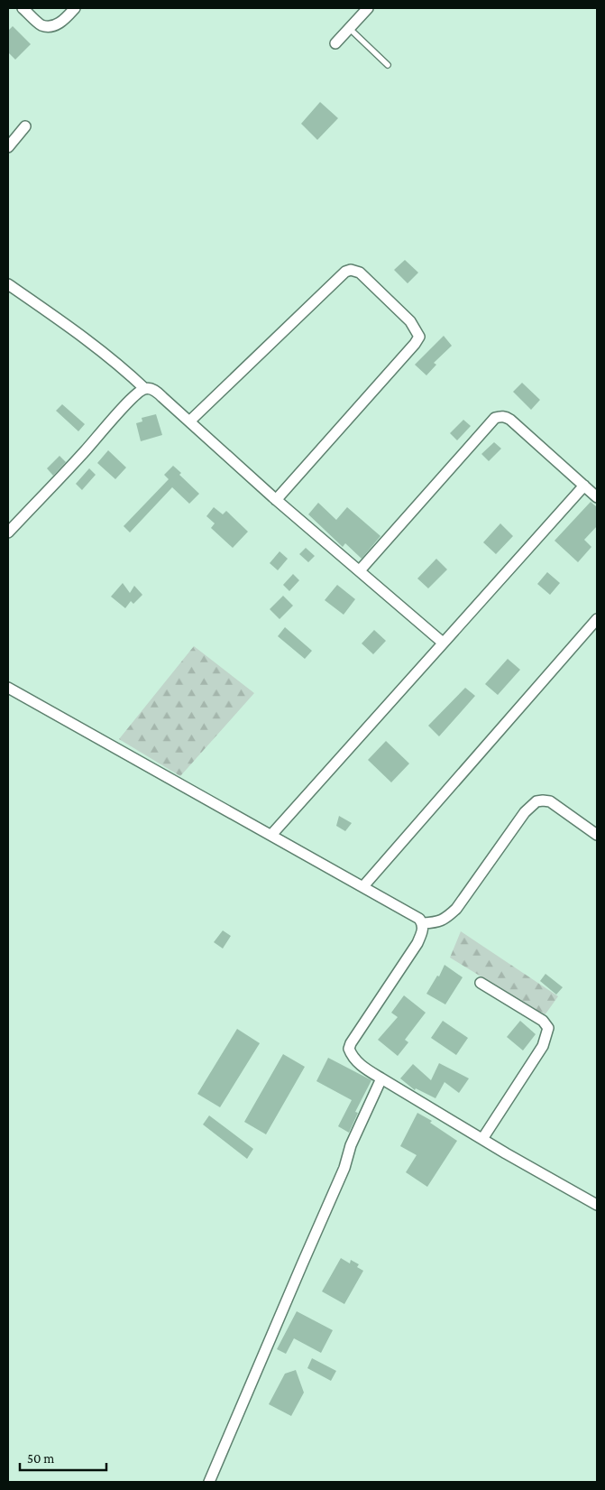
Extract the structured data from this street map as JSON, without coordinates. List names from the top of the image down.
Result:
{
  "scale_bar": "50 m"
}
